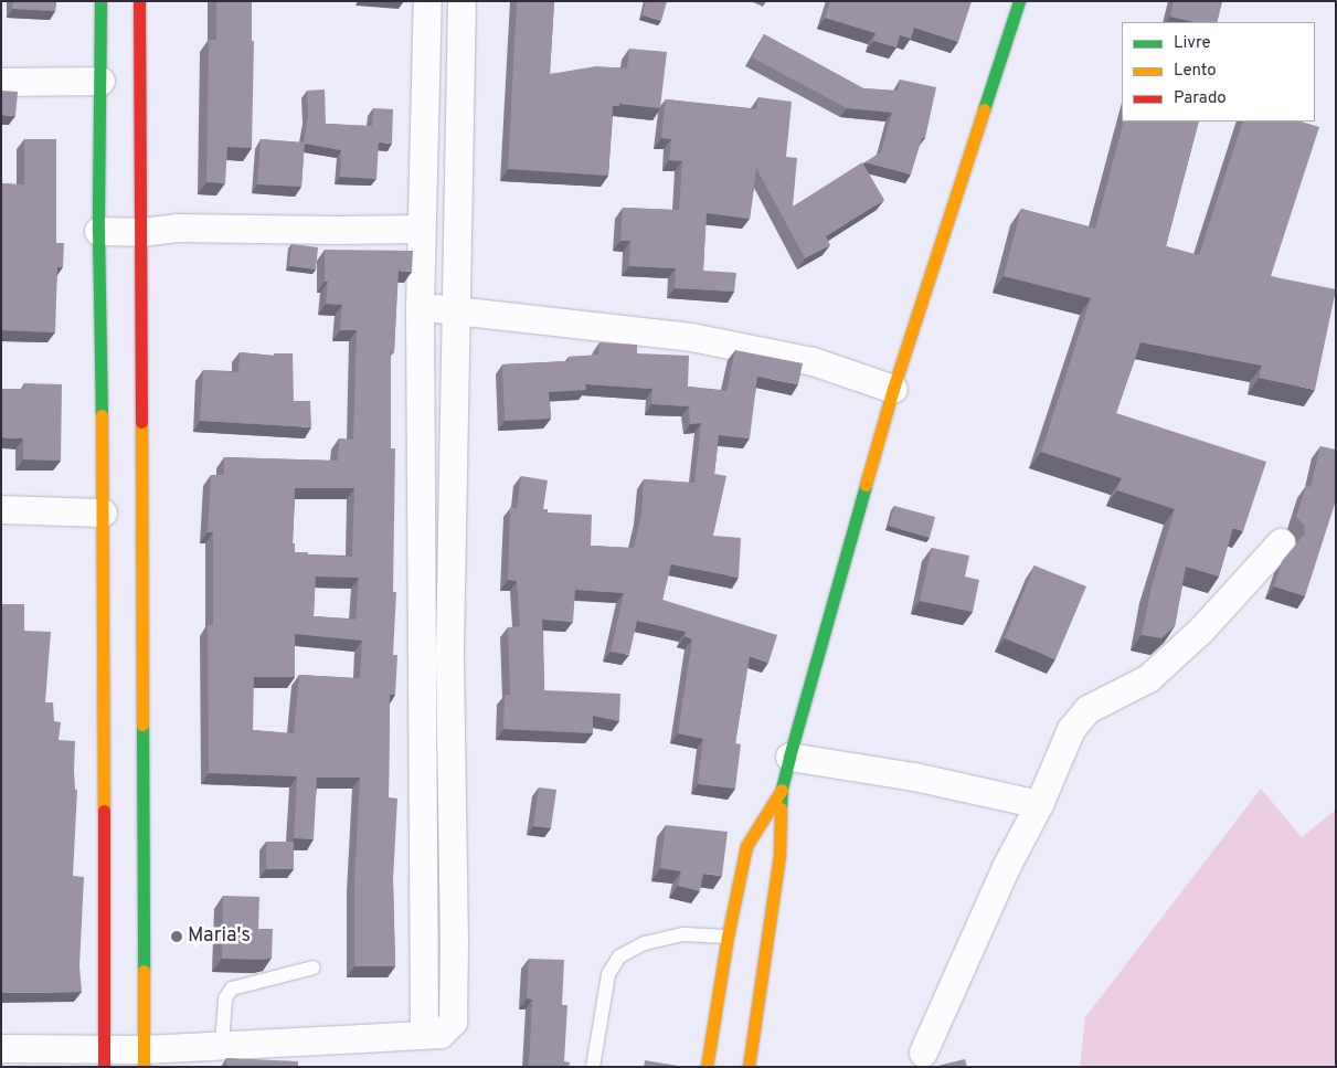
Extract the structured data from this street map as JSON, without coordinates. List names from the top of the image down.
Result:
{
  "places": ["Maria's"],
  "legend": ["Livre", "Lento", "Parado"]
}
